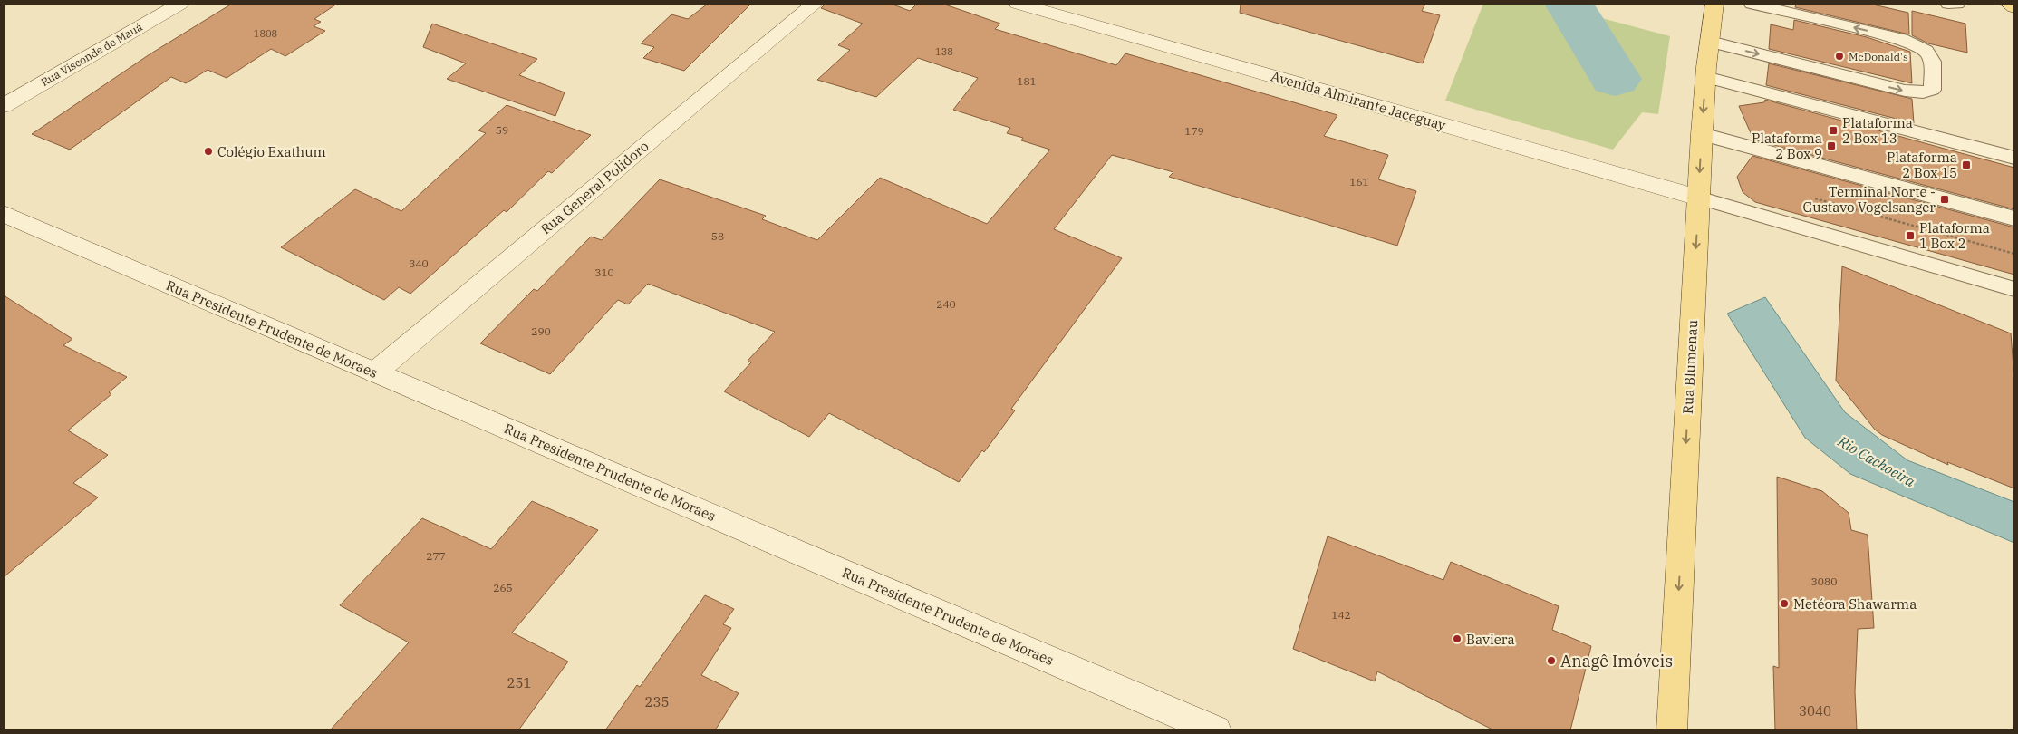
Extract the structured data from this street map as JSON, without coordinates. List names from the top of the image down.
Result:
{
  "streets": {
    "main road": ["Rua Blumenau"],
    "street": [
      "Rua Visconde de Mauá",
      "Avenida Almirante Jaceguay",
      "Rua General Polidoro",
      "Rua Presidente Prudente de Moraes"
    ]
  },
  "crossings": [
    ["Avenida Almirante Jaceguay", "Rua Blumenau"],
    ["Rua General Polidoro", "Rua Presidente Prudente de Moraes"]
  ],
  "one_way": ["Rua Blumenau"],
  "water": ["Rio Cachoeira"],
  "places": {
    "other": [
      "McDonald's",
      "Colégio Exathum",
      "Metéora Shawarma",
      "Baviera",
      "Anagê Imóveis"
    ],
    "transit": [
      "Plataforma 2 Box 13",
      "Plataforma 2 Box 9",
      "Plataforma 2 Box 15",
      "Terminal Norte - Gustavo Vogelsanger",
      "Plataforma 1 Box 2"
    ]
  },
  "house_numbers": [
    "1808",
    "138",
    "181",
    "59",
    "179",
    "161",
    "58",
    "340",
    "310",
    "240",
    "290",
    "277",
    "3080",
    "265",
    "142",
    "251",
    "235",
    "3040"
  ]
}
